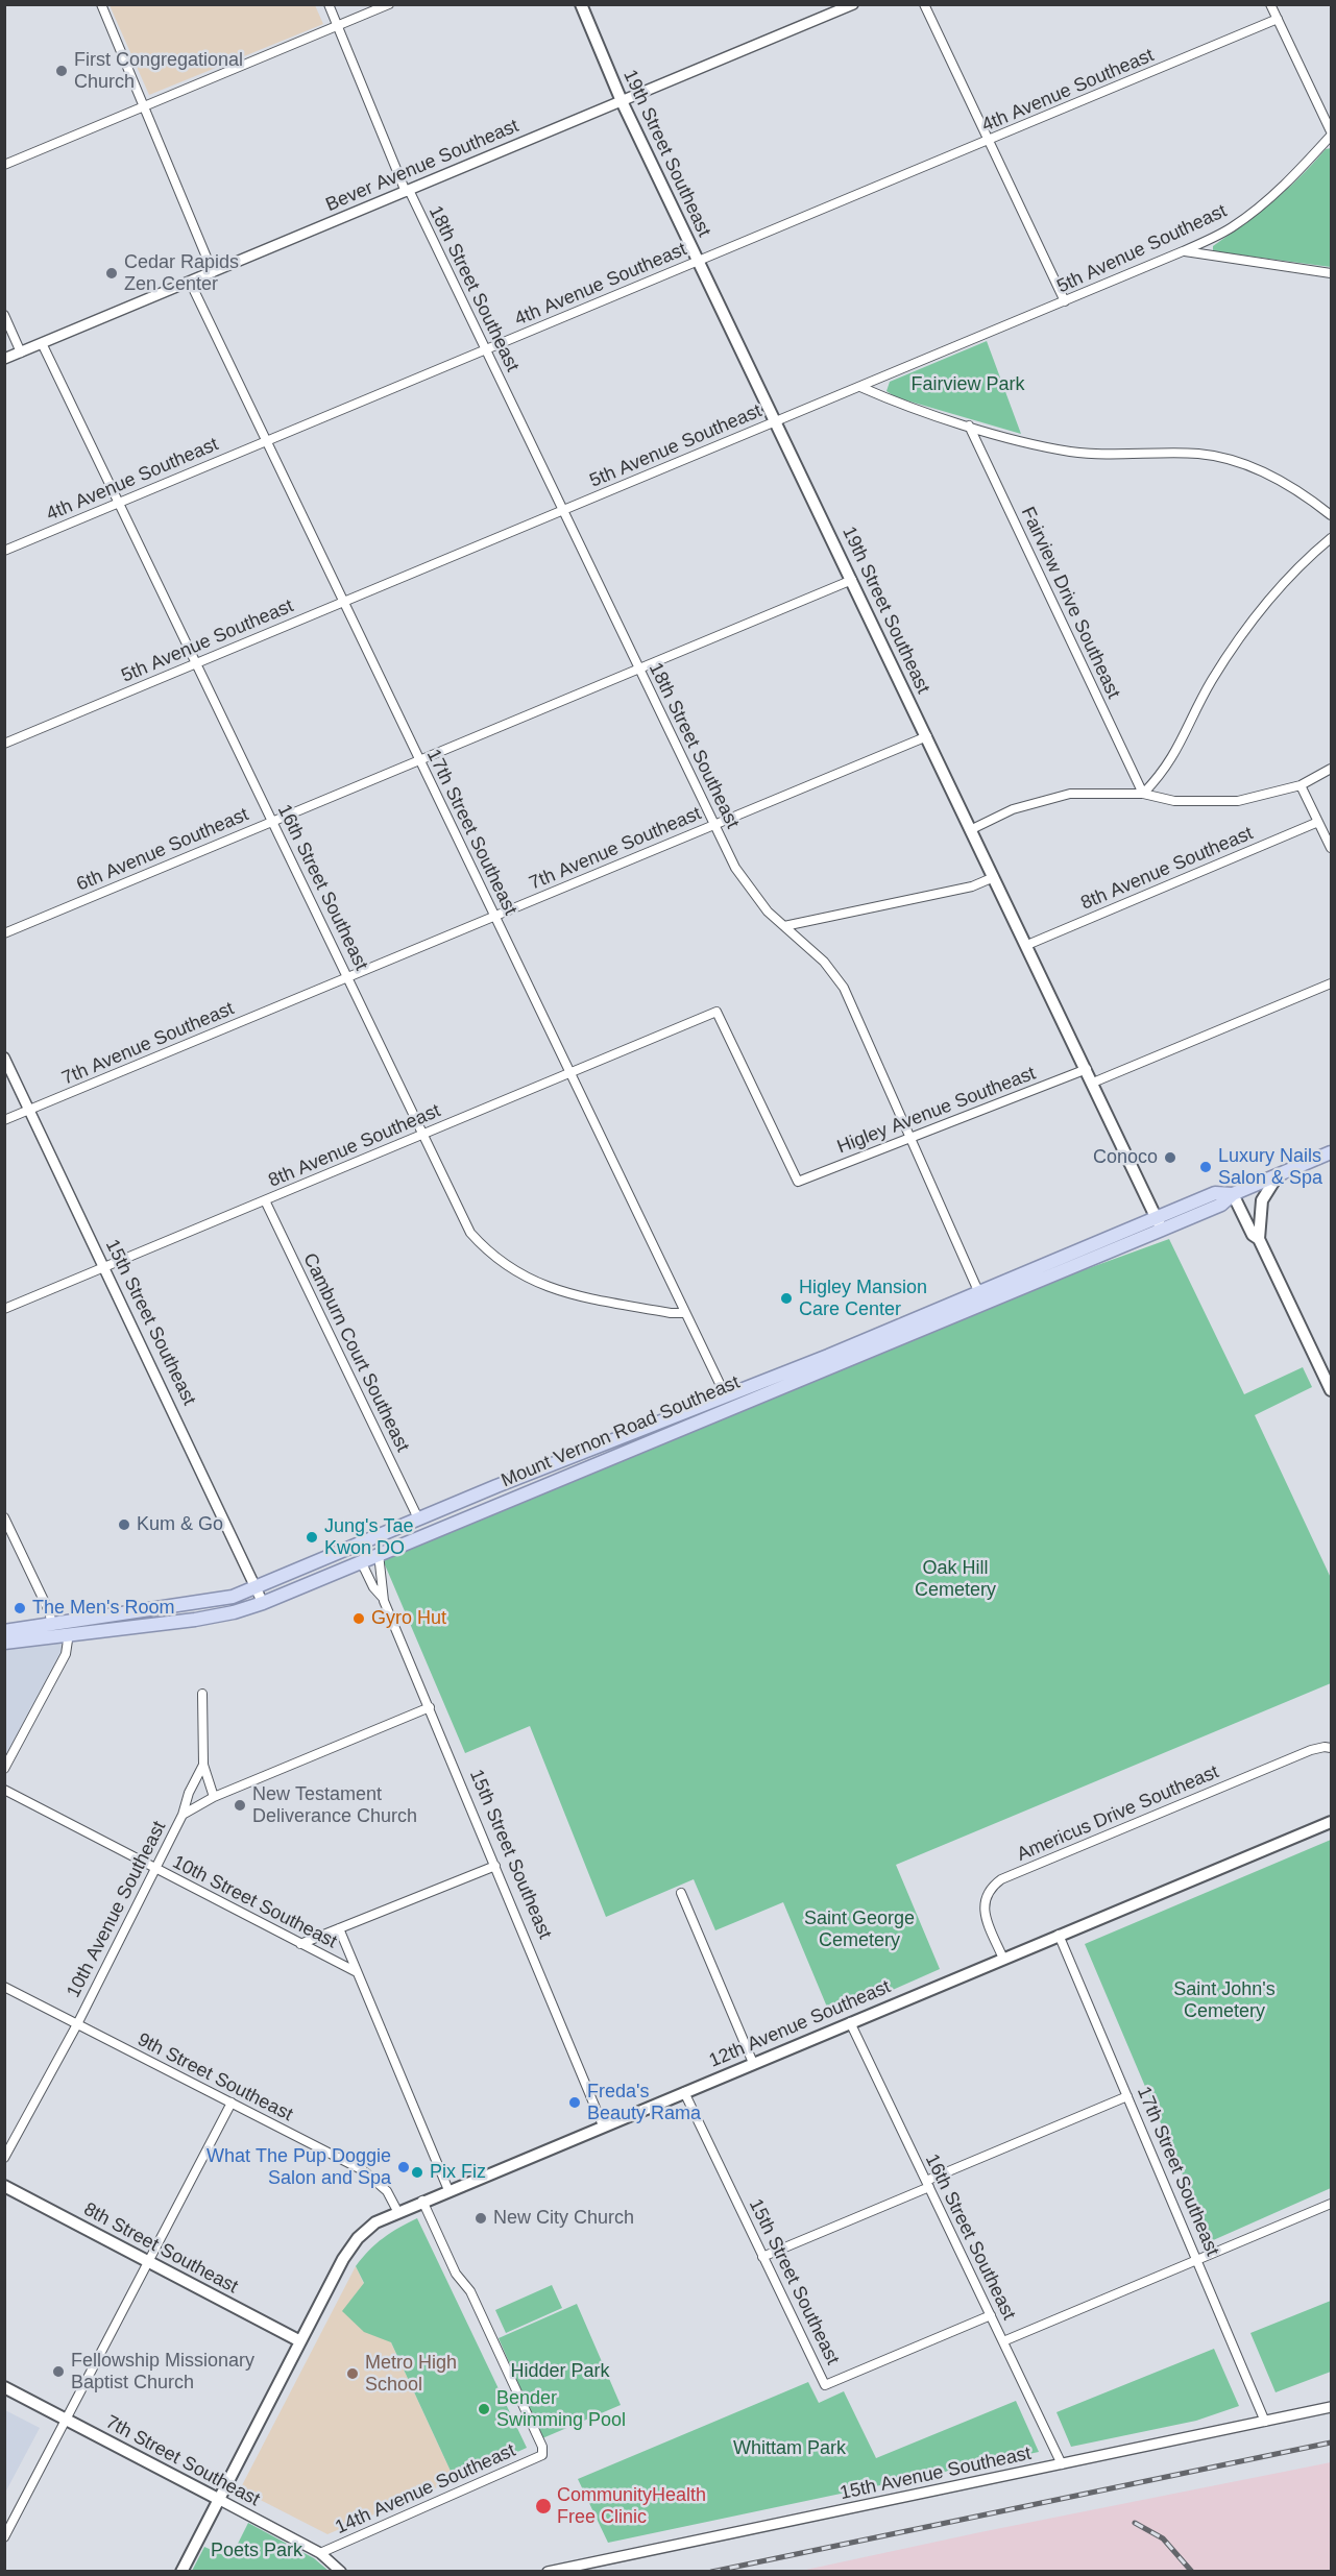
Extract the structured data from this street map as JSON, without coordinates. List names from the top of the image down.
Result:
{
  "streets": {
    "main road": [
      "19th Street Southeast",
      "Mount Vernon Road Southeast",
      "12th Avenue Southeast",
      "8th Street Southeast",
      "7th Street Southeast"
    ],
    "street": [
      "4th Avenue Southeast",
      "Bever Avenue Southeast",
      "5th Avenue Southeast",
      "18th Street Southeast",
      "Fairview Drive Southeast",
      "17th Street Southeast",
      "7th Avenue Southeast",
      "6th Avenue Southeast",
      "8th Avenue Southeast",
      "16th Street Southeast",
      "Higley Avenue Southeast",
      "15th Street Southeast",
      "Camburn Court Southeast",
      "Americus Drive Southeast",
      "10th Street Southeast",
      "10th Avenue Southeast",
      "9th Street Southeast",
      "15th Avenue Southeast",
      "14th Avenue Southeast"
    ]
  },
  "crossings": [
    ["4th Avenue Southeast", "19th Street Southeast"],
    ["4th Avenue Southeast", "18th Street Southeast"],
    ["4th Avenue Southeast", "17th Street Southeast"],
    ["4th Avenue Southeast", "16th Street Southeast"],
    ["19th Street Southeast", "Bever Avenue Southeast"],
    ["19th Street Southeast", "5th Avenue Southeast"],
    ["19th Street Southeast", "7th Avenue Southeast"],
    ["19th Street Southeast", "6th Avenue Southeast"],
    ["19th Street Southeast", "8th Avenue Southeast"],
    ["19th Street Southeast", "Higley Avenue Southeast"],
    ["19th Street Southeast", "Mount Vernon Road Southeast"],
    ["Bever Avenue Southeast", "18th Street Southeast"],
    ["Bever Avenue Southeast", "17th Street Southeast"],
    ["Bever Avenue Southeast", "16th Street Southeast"],
    ["5th Avenue Southeast", "18th Street Southeast"],
    ["5th Avenue Southeast", "17th Street Southeast"],
    ["5th Avenue Southeast", "16th Street Southeast"],
    ["18th Street Southeast", "7th Avenue Southeast"],
    ["18th Street Southeast", "6th Avenue Southeast"],
    ["18th Street Southeast", "Higley Avenue Southeast"],
    ["18th Street Southeast", "Mount Vernon Road Southeast"],
    ["17th Street Southeast", "7th Avenue Southeast"],
    ["17th Street Southeast", "6th Avenue Southeast"],
    ["17th Street Southeast", "8th Avenue Southeast"],
    ["17th Street Southeast", "16th Street Southeast"],
    ["17th Street Southeast", "Mount Vernon Road Southeast"],
    ["17th Street Southeast", "12th Avenue Southeast"],
    ["17th Street Southeast", "15th Avenue Southeast"],
    ["7th Avenue Southeast", "16th Street Southeast"],
    ["7th Avenue Southeast", "15th Street Southeast"],
    ["6th Avenue Southeast", "16th Street Southeast"],
    ["8th Avenue Southeast", "16th Street Southeast"],
    ["8th Avenue Southeast", "Higley Avenue Southeast"],
    ["8th Avenue Southeast", "15th Street Southeast"],
    ["8th Avenue Southeast", "Camburn Court Southeast"],
    ["16th Street Southeast", "15th Street Southeast"],
    ["16th Street Southeast", "12th Avenue Southeast"],
    ["16th Street Southeast", "15th Avenue Southeast"],
    ["15th Street Southeast", "Mount Vernon Road Southeast"],
    ["15th Street Southeast", "10th Avenue Southeast"],
    ["15th Street Southeast", "12th Avenue Southeast"],
    ["Camburn Court Southeast", "Mount Vernon Road Southeast"],
    ["Americus Drive Southeast", "12th Avenue Southeast"],
    ["10th Street Southeast", "10th Avenue Southeast"],
    ["10th Street Southeast", "12th Avenue Southeast"],
    ["10th Avenue Southeast", "9th Street Southeast"],
    ["12th Avenue Southeast", "9th Street Southeast"],
    ["12th Avenue Southeast", "8th Street Southeast"],
    ["12th Avenue Southeast", "7th Street Southeast"],
    ["12th Avenue Southeast", "14th Avenue Southeast"],
    ["7th Street Southeast", "14th Avenue Southeast"]
  ],
  "parks": [
    "Fairview Park",
    "Oak Hill Cemetery",
    "Saint George Cemetery",
    "Saint John's Cemetery",
    "Hidder Park",
    "Whittam Park",
    "Poets Park"
  ],
  "places": [
    "First Congregational Church",
    "Cedar Rapids Zen Center",
    "Conoco",
    "Luxury Nails Salon & Spa",
    "Higley Mansion Care Center",
    "Kum & Go",
    "Jung's Tae Kwon DO",
    "The Men's Room",
    "Gyro Hut",
    "New Testament Deliverance Church",
    "Freda's Beauty Rama",
    "What The Pup Doggie Salon and Spa",
    "Pix Fiz",
    "New City Church",
    "Fellowship Missionary Baptist Church",
    "Metro High School",
    "Bender Swimming Pool",
    "CommunityHealth Free Clinic"
  ]
}
